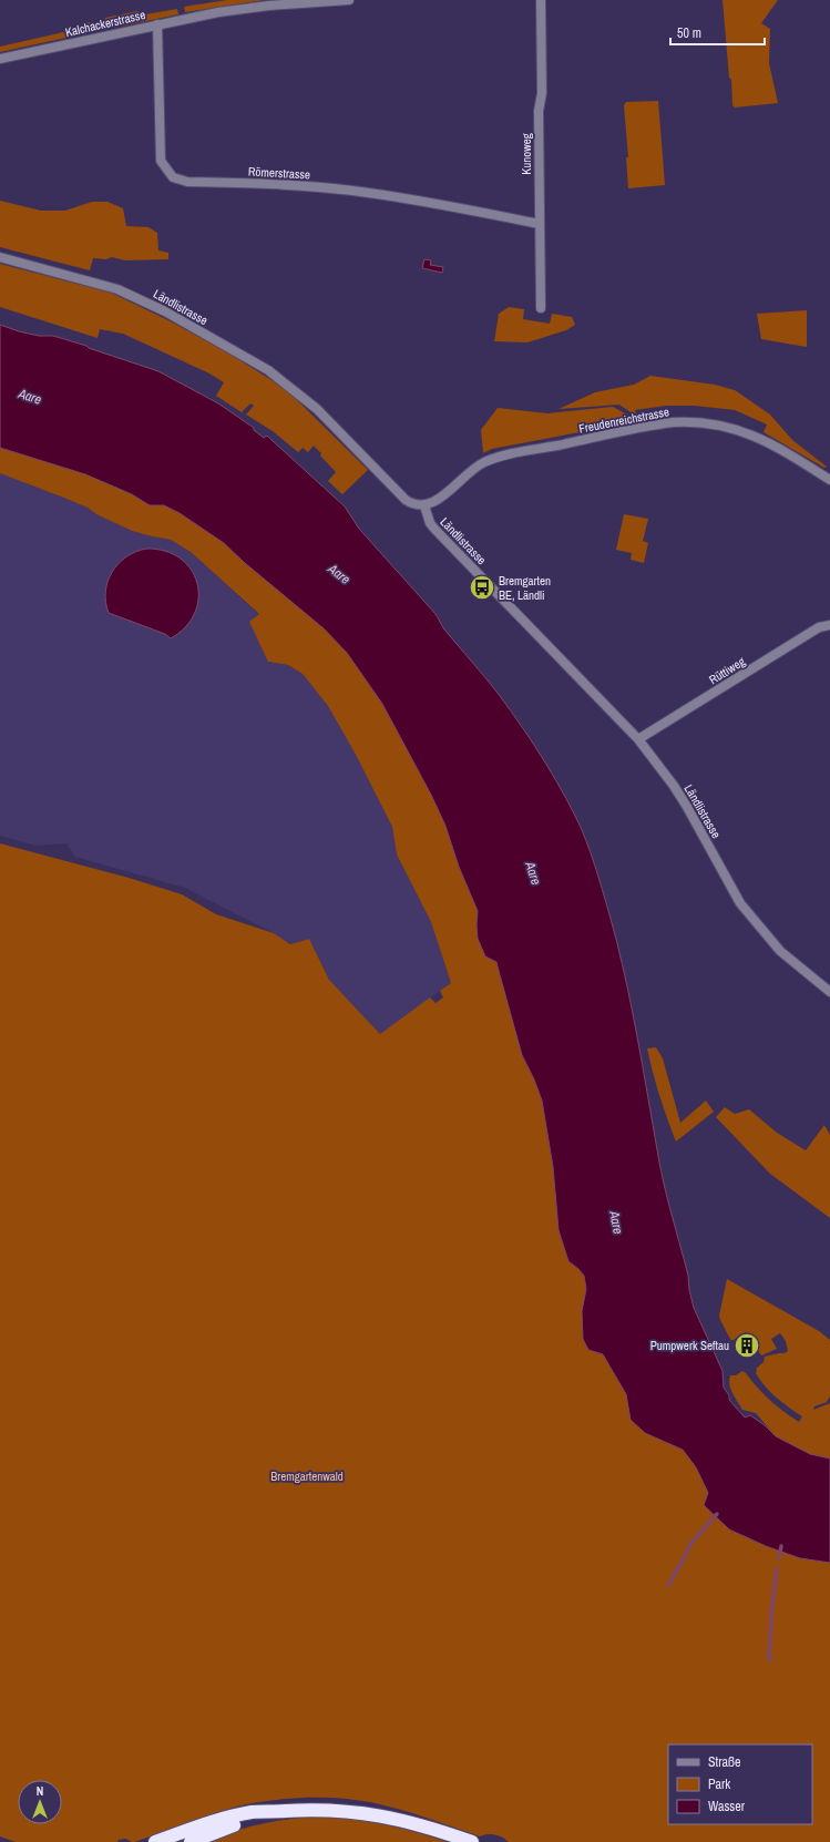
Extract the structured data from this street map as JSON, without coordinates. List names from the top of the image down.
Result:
{
  "streets": {
    "street": [
      "Kalchackerstrasse",
      "Kunoweg",
      "Römerstrasse",
      "Ländlistrasse",
      "Freudenreichstrasse",
      "Rüttiweg"
    ]
  },
  "crossings": [
    ["Kalchackerstrasse", "Römerstrasse"],
    ["Kunoweg", "Römerstrasse"],
    ["Ländlistrasse", "Freudenreichstrasse"],
    ["Ländlistrasse", "Rüttiweg"]
  ],
  "water": ["Aare"],
  "parks": ["Bremgartenwald"],
  "places": {
    "bus stop": ["Bremgarten BE, Ländli"],
    "building": ["Pumpwerk Seftau"]
  },
  "legend": ["Straße", "Park", "Wasser"],
  "scale_bar": "50 m",
  "north": "top"
}
